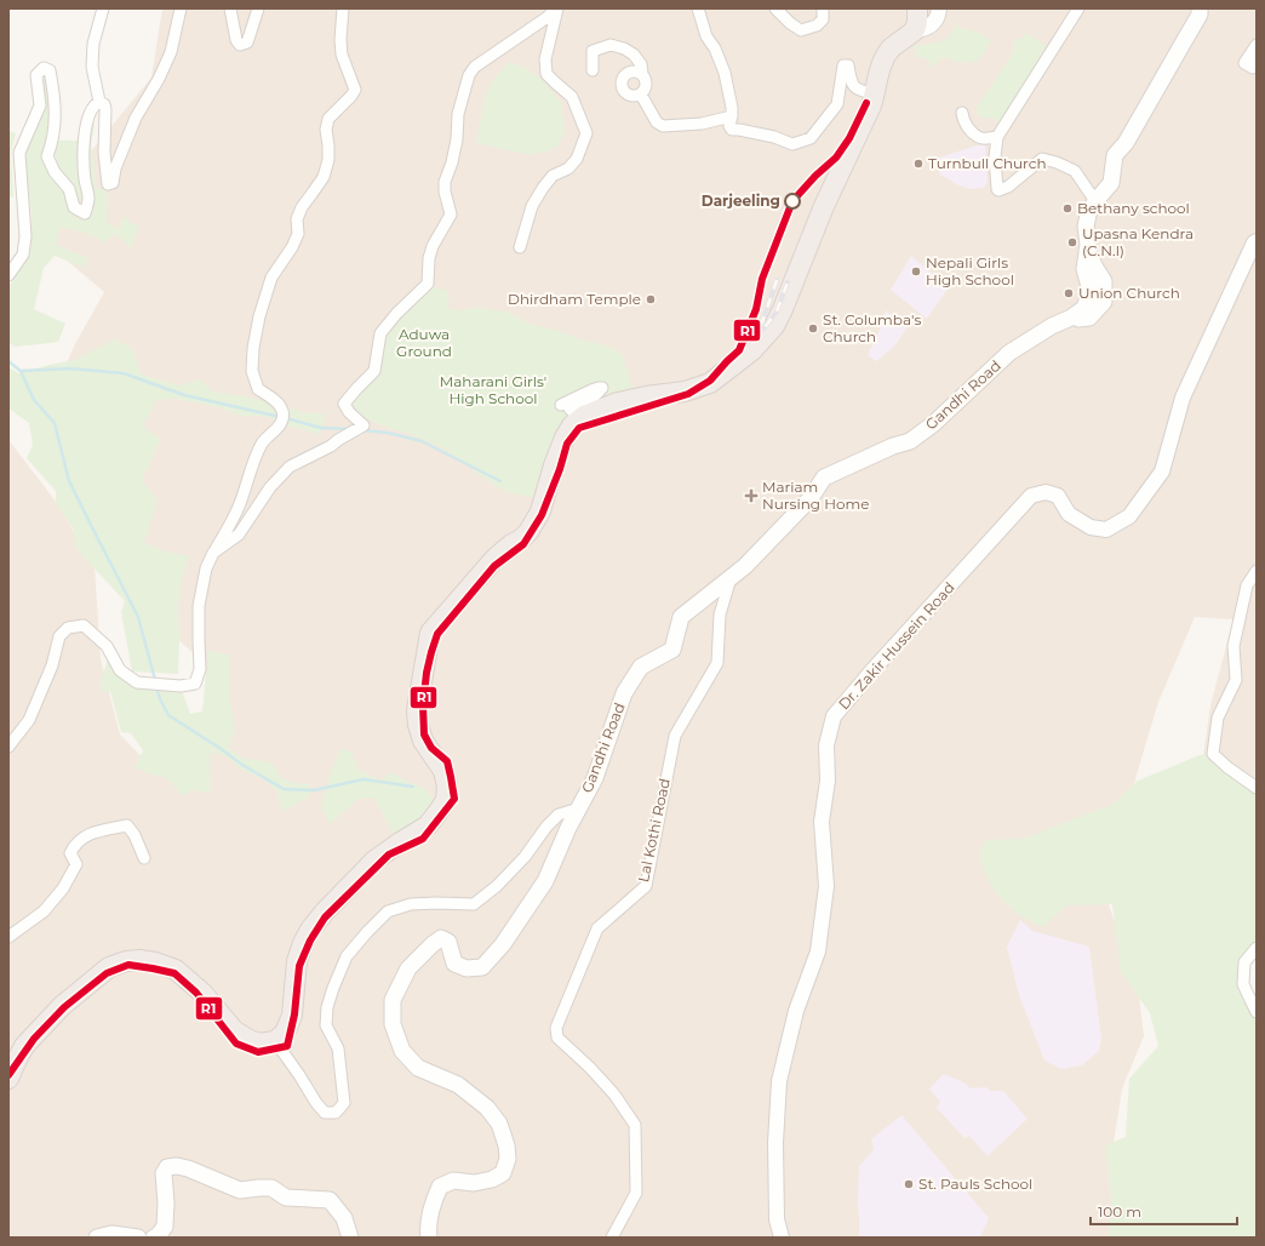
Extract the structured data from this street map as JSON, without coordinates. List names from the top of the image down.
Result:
{
  "streets": {
    "main road": ["Gandhi Road"],
    "street": ["Dr. Zakir Hussein Road", "Lal Kothi Road"]
  },
  "crossings": [
    ["Gandhi Road", "Lal Kothi Road"]
  ],
  "parks": ["Aduwa Ground", "Maharani Girls' High School"],
  "places": {
    "other": [
      "Turnbull Church",
      "Darjeeling",
      "Bethany school",
      "Upasna Kendra (C.N.I)",
      "Nepali Girls High School",
      "Union Church",
      "Dhirdham Temple",
      "St. Columba's Church",
      "St. Pauls School"
    ],
    "health": ["Mariam Nursing Home"]
  },
  "lines": ["transit line R1"],
  "scale_bar": "100 m"
}
